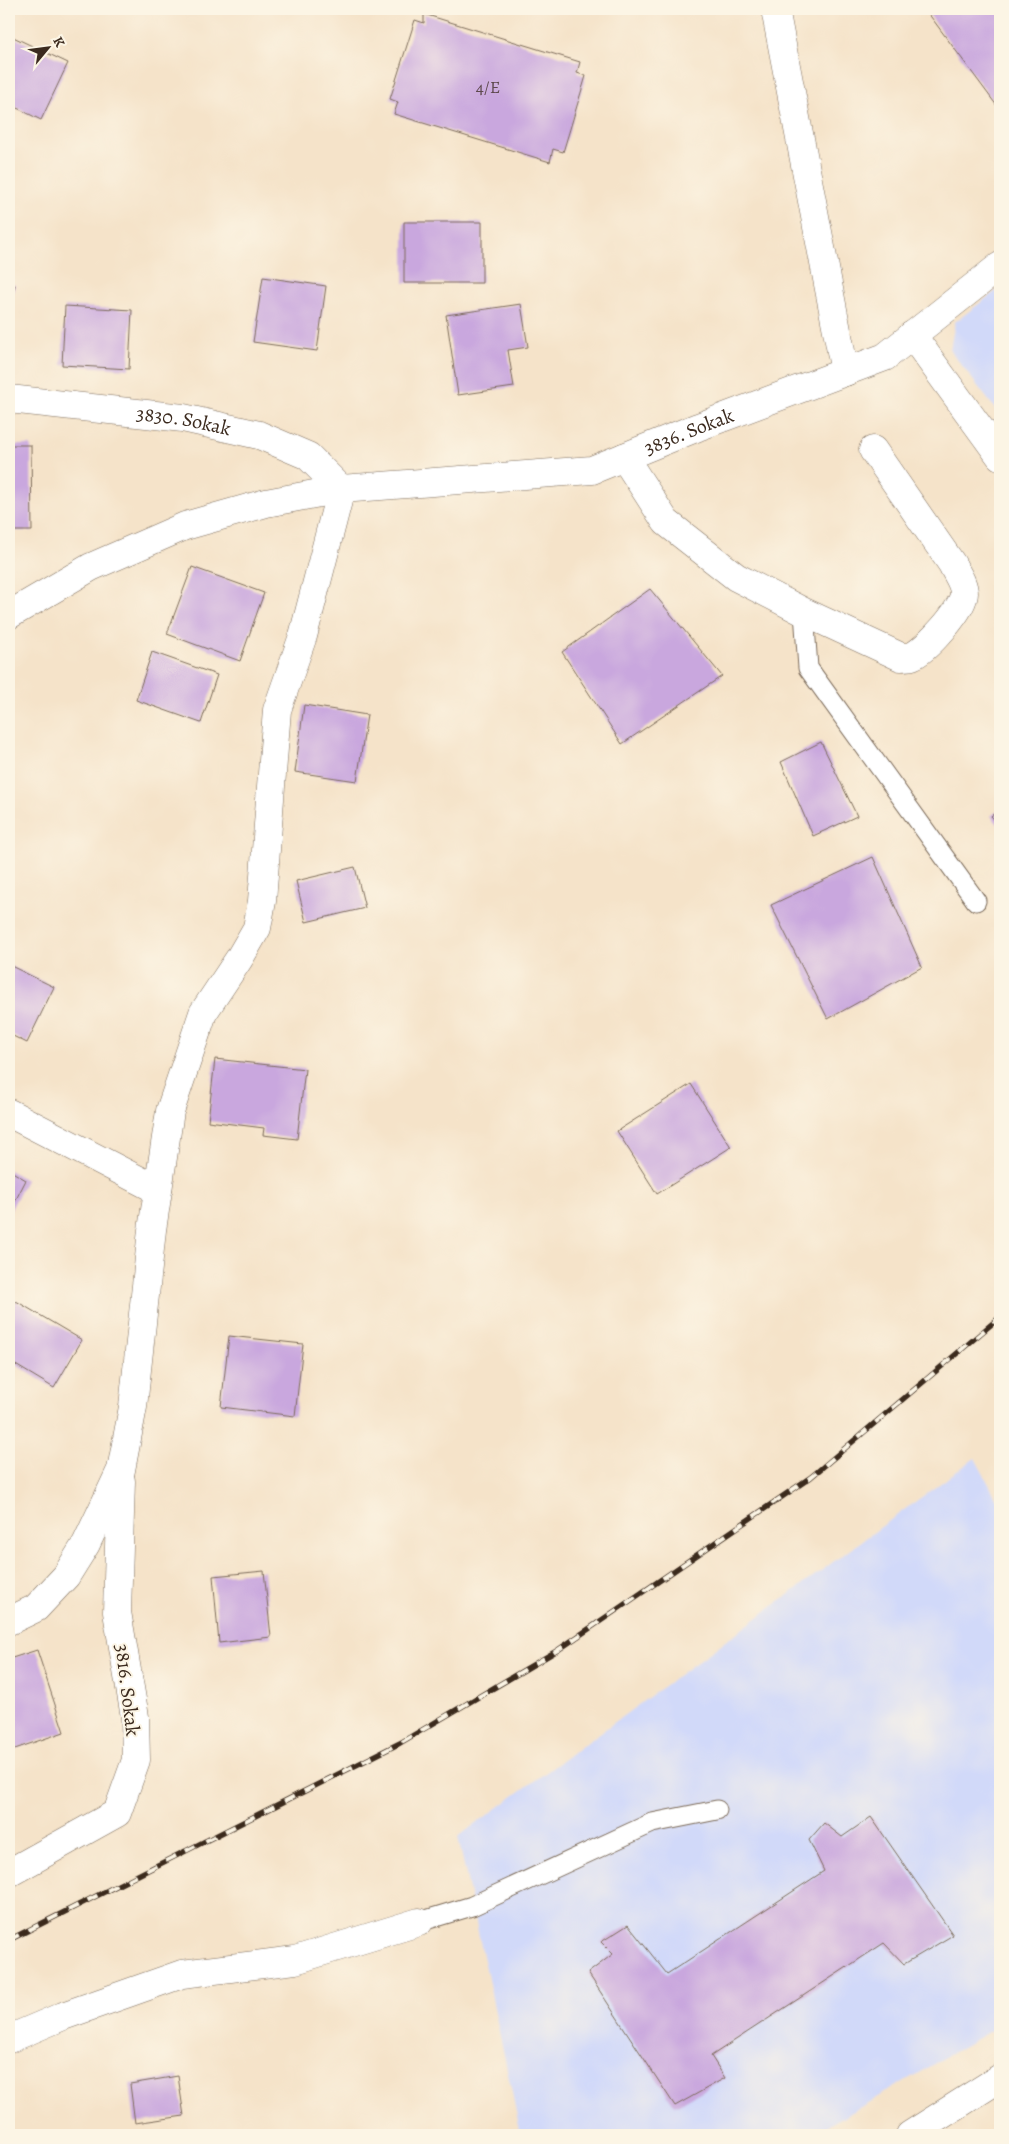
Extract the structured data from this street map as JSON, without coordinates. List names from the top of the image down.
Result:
{
  "streets": {
    "street": ["3830. Sokak", "3836. Sokak", "3816. Sokak"]
  },
  "crossings": [
    ["3830. Sokak", "3836. Sokak"]
  ],
  "house_numbers": ["4/E"],
  "north": "top right"
}
